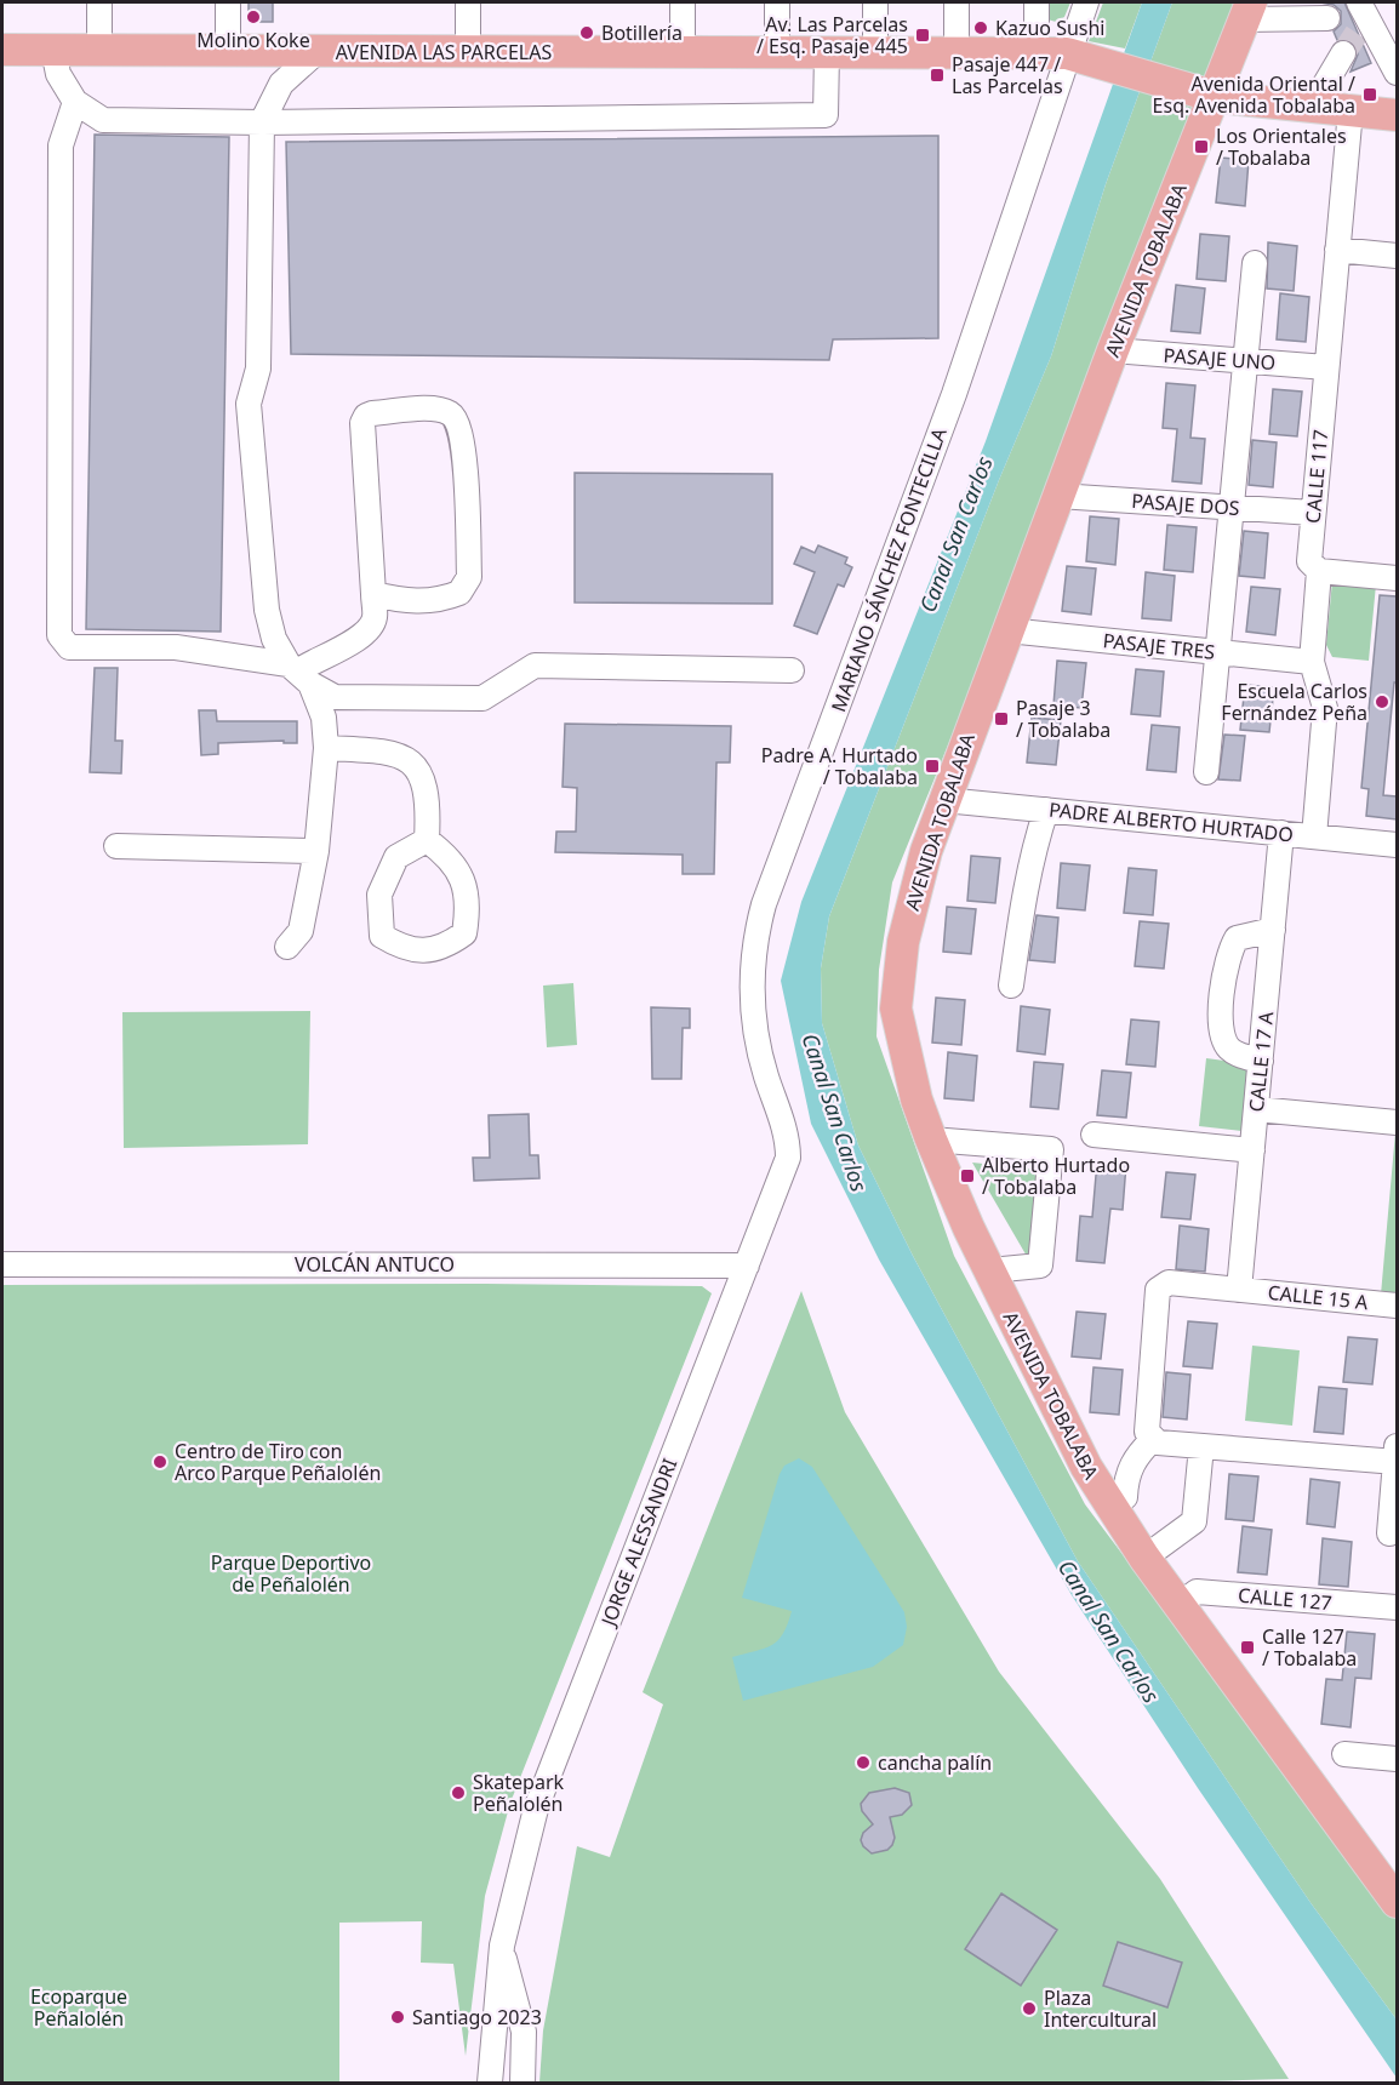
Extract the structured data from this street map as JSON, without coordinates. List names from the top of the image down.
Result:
{
  "streets": {
    "main road": ["AVENIDA LAS PARCELAS", "AVENIDA TOBALABA"],
    "street": [
      "PASAJE UNO",
      "CALLE 117",
      "PASAJE DOS",
      "MARIANO SÁNCHEZ FONTECILLA",
      "PASAJE TRES",
      "PADRE ALBERTO HURTADO",
      "CALLE 17 A",
      "VOLCÁN ANTUCO",
      "CALLE 15 A",
      "JORGE ALESSANDRI",
      "CALLE 127"
    ]
  },
  "crossings": [
    ["AVENIDA LAS PARCELAS", "AVENIDA TOBALABA"],
    ["AVENIDA LAS PARCELAS", "CALLE 117"],
    ["AVENIDA LAS PARCELAS", "MARIANO SÁNCHEZ FONTECILLA"],
    ["AVENIDA TOBALABA", "PASAJE UNO"],
    ["AVENIDA TOBALABA", "PASAJE DOS"],
    ["AVENIDA TOBALABA", "PASAJE TRES"],
    ["AVENIDA TOBALABA", "PADRE ALBERTO HURTADO"],
    ["AVENIDA TOBALABA", "CALLE 127"],
    ["PASAJE UNO", "CALLE 117"],
    ["CALLE 117", "PASAJE DOS"],
    ["CALLE 117", "PASAJE TRES"],
    ["CALLE 117", "PADRE ALBERTO HURTADO"],
    ["MARIANO SÁNCHEZ FONTECILLA", "JORGE ALESSANDRI"],
    ["PADRE ALBERTO HURTADO", "CALLE 17 A"],
    ["CALLE 17 A", "CALLE 15 A"],
    ["VOLCÁN ANTUCO", "JORGE ALESSANDRI"]
  ],
  "water": ["Canal San Carlos"],
  "parks": ["Parque Deportivo de Peñalolén", "Ecoparque Peñalolén"],
  "places": {
    "other": [
      "Molino Koke",
      "Kazuo Sushi",
      "Botillería",
      "Escuela Carlos Fernández Peña",
      "Centro de Tiro con Arco Parque Peñalolén",
      "cancha palín",
      "Skatepark Peñalolén",
      "Plaza Intercultural",
      "Santiago 2023"
    ],
    "transit": [
      "Av. Las Parcelas / Esq. Pasaje 445",
      "Pasaje 447 / Las Parcelas",
      "Avenida Oriental / Esq. Avenida Tobalaba",
      "Los Orientales / Tobalaba",
      "Pasaje 3 / Tobalaba",
      "Padre A. Hurtado / Tobalaba",
      "Alberto Hurtado / Tobalaba",
      "Calle 127 / Tobalaba"
    ]
  }
}
